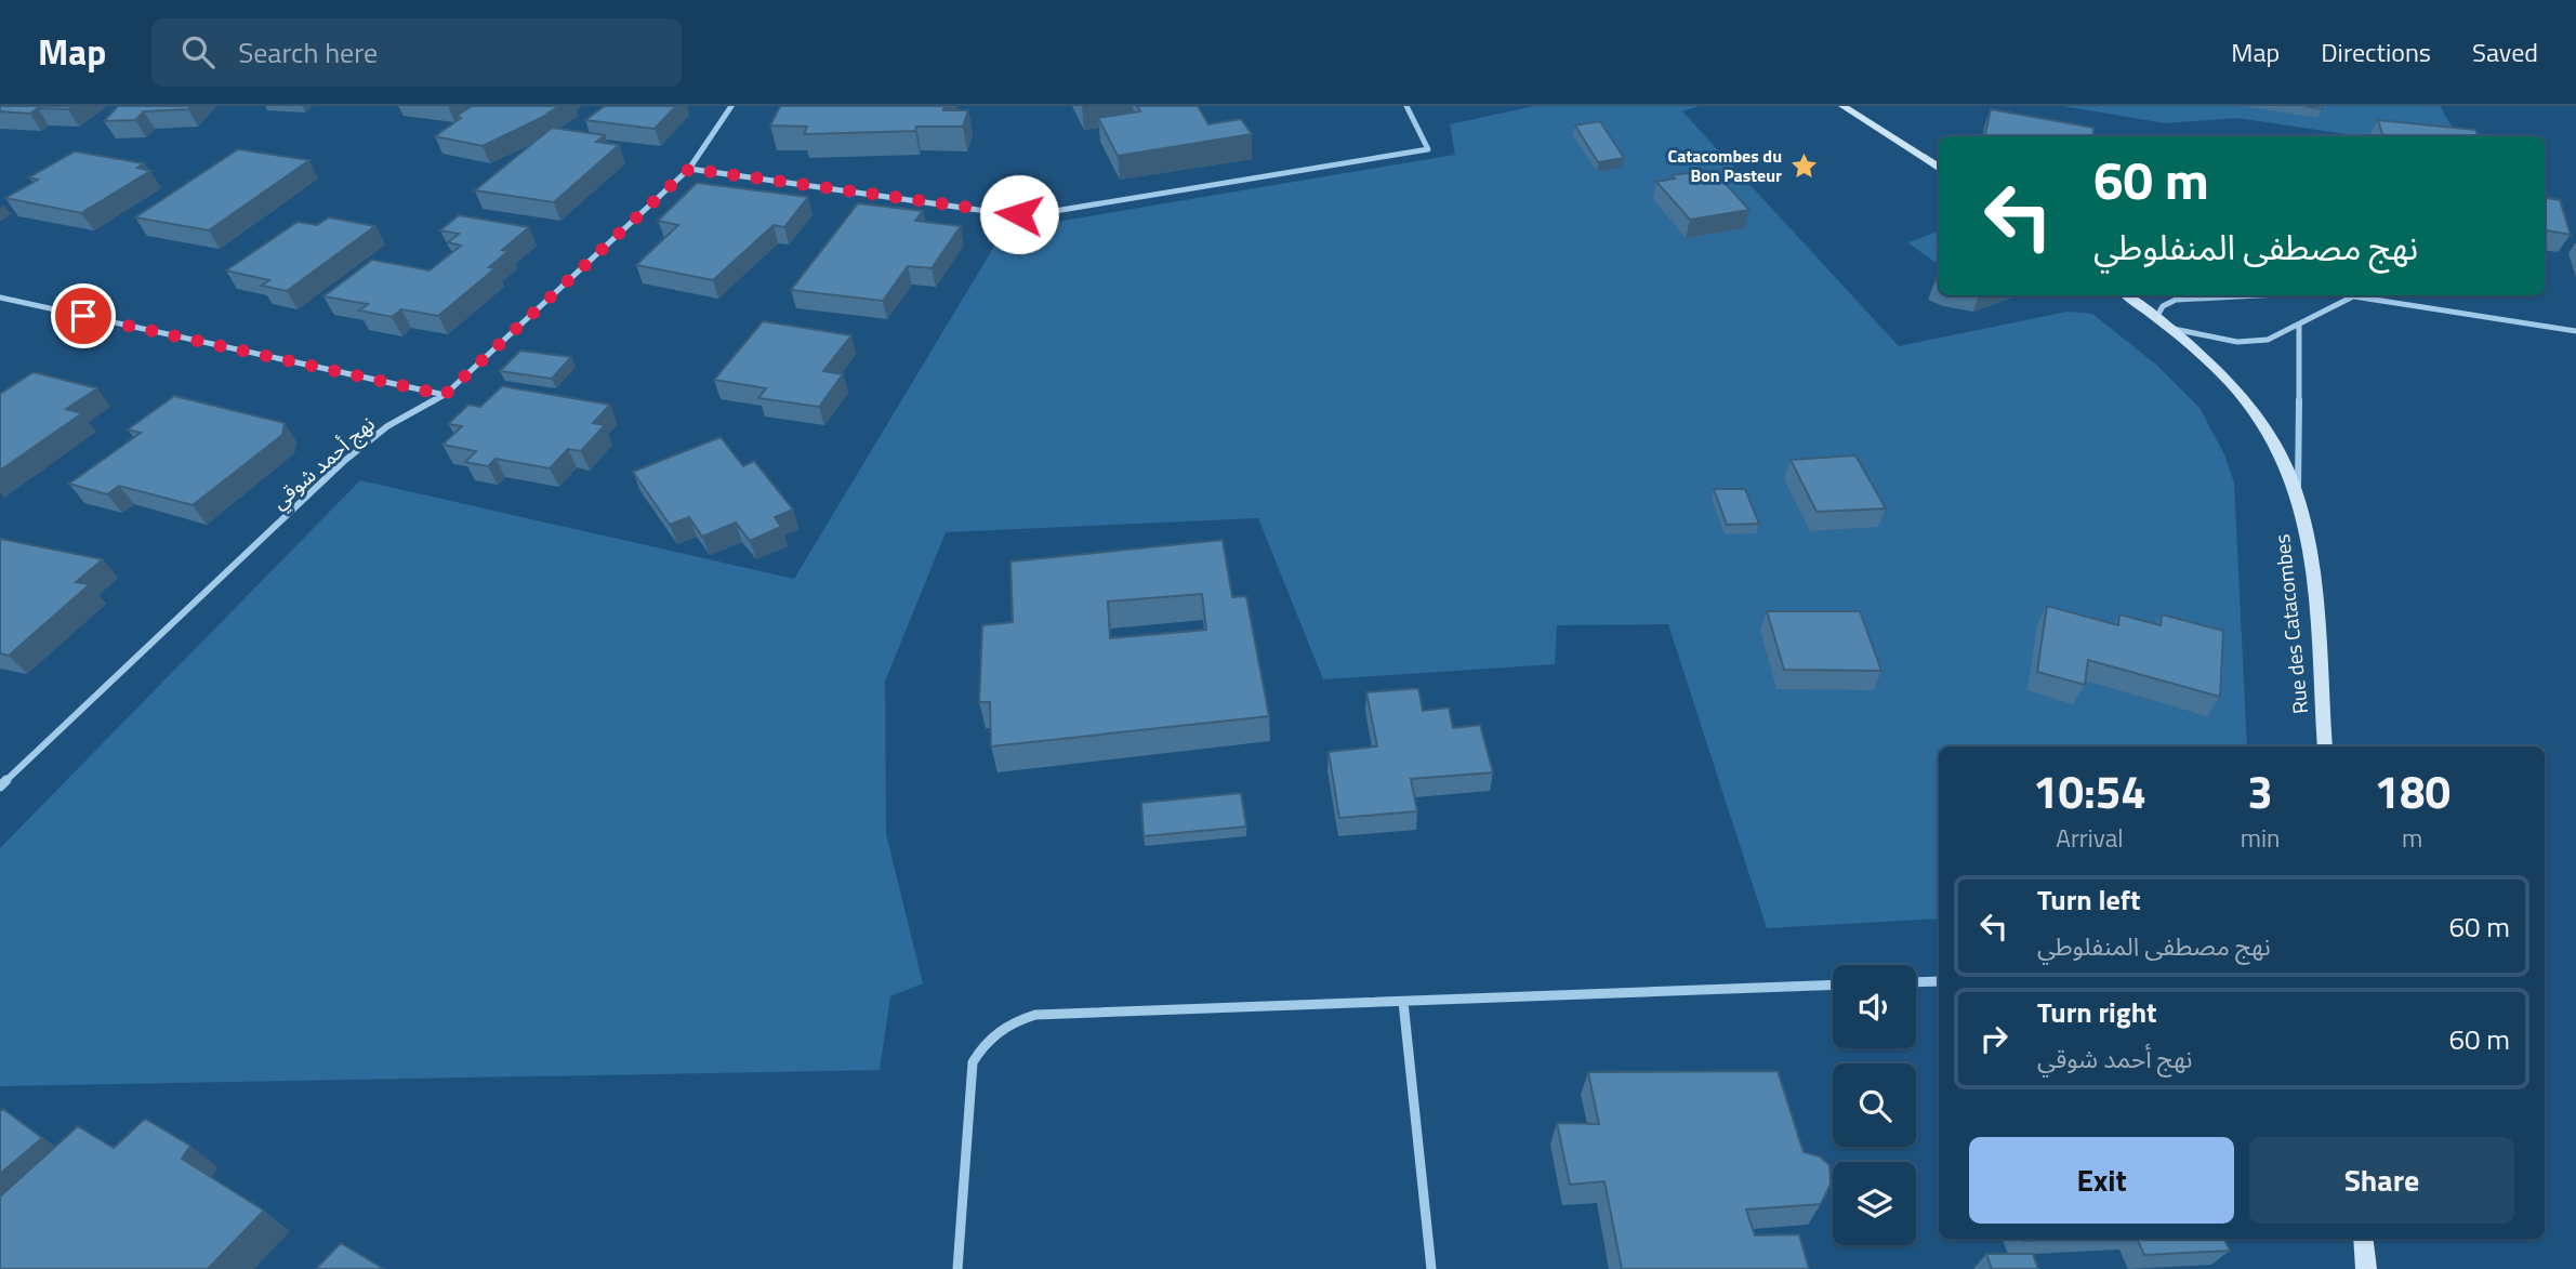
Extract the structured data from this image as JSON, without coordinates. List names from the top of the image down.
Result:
{
  "streets": {
    "main road": ["Rue des Catacombes"],
    "street": ["نهج أحمد شوقي"]
  },
  "places": {
    "place": ["Catacombes du Bon Pasteur"]
  },
  "page": {
    "header": "Map",
    "search": "Search here",
    "nav": ["Map", "Directions", "Saved"],
    "turn": ["60 m", "نهج مصطفى المنفلوطي"],
    "eta": [
      "10:54",
      "Arrival",
      "3",
      "min",
      "180",
      "m"
    ],
    "list": [
      {
        "name": "Turn left",
        "note": "نهج مصطفى المنفلوطي",
        "value": "60 m"
      },
      {
        "name": "Turn right",
        "note": "نهج أحمد شوقي",
        "value": "60 m"
      }
    ],
    "buttons": ["Exit", "Share"]
  }
}
